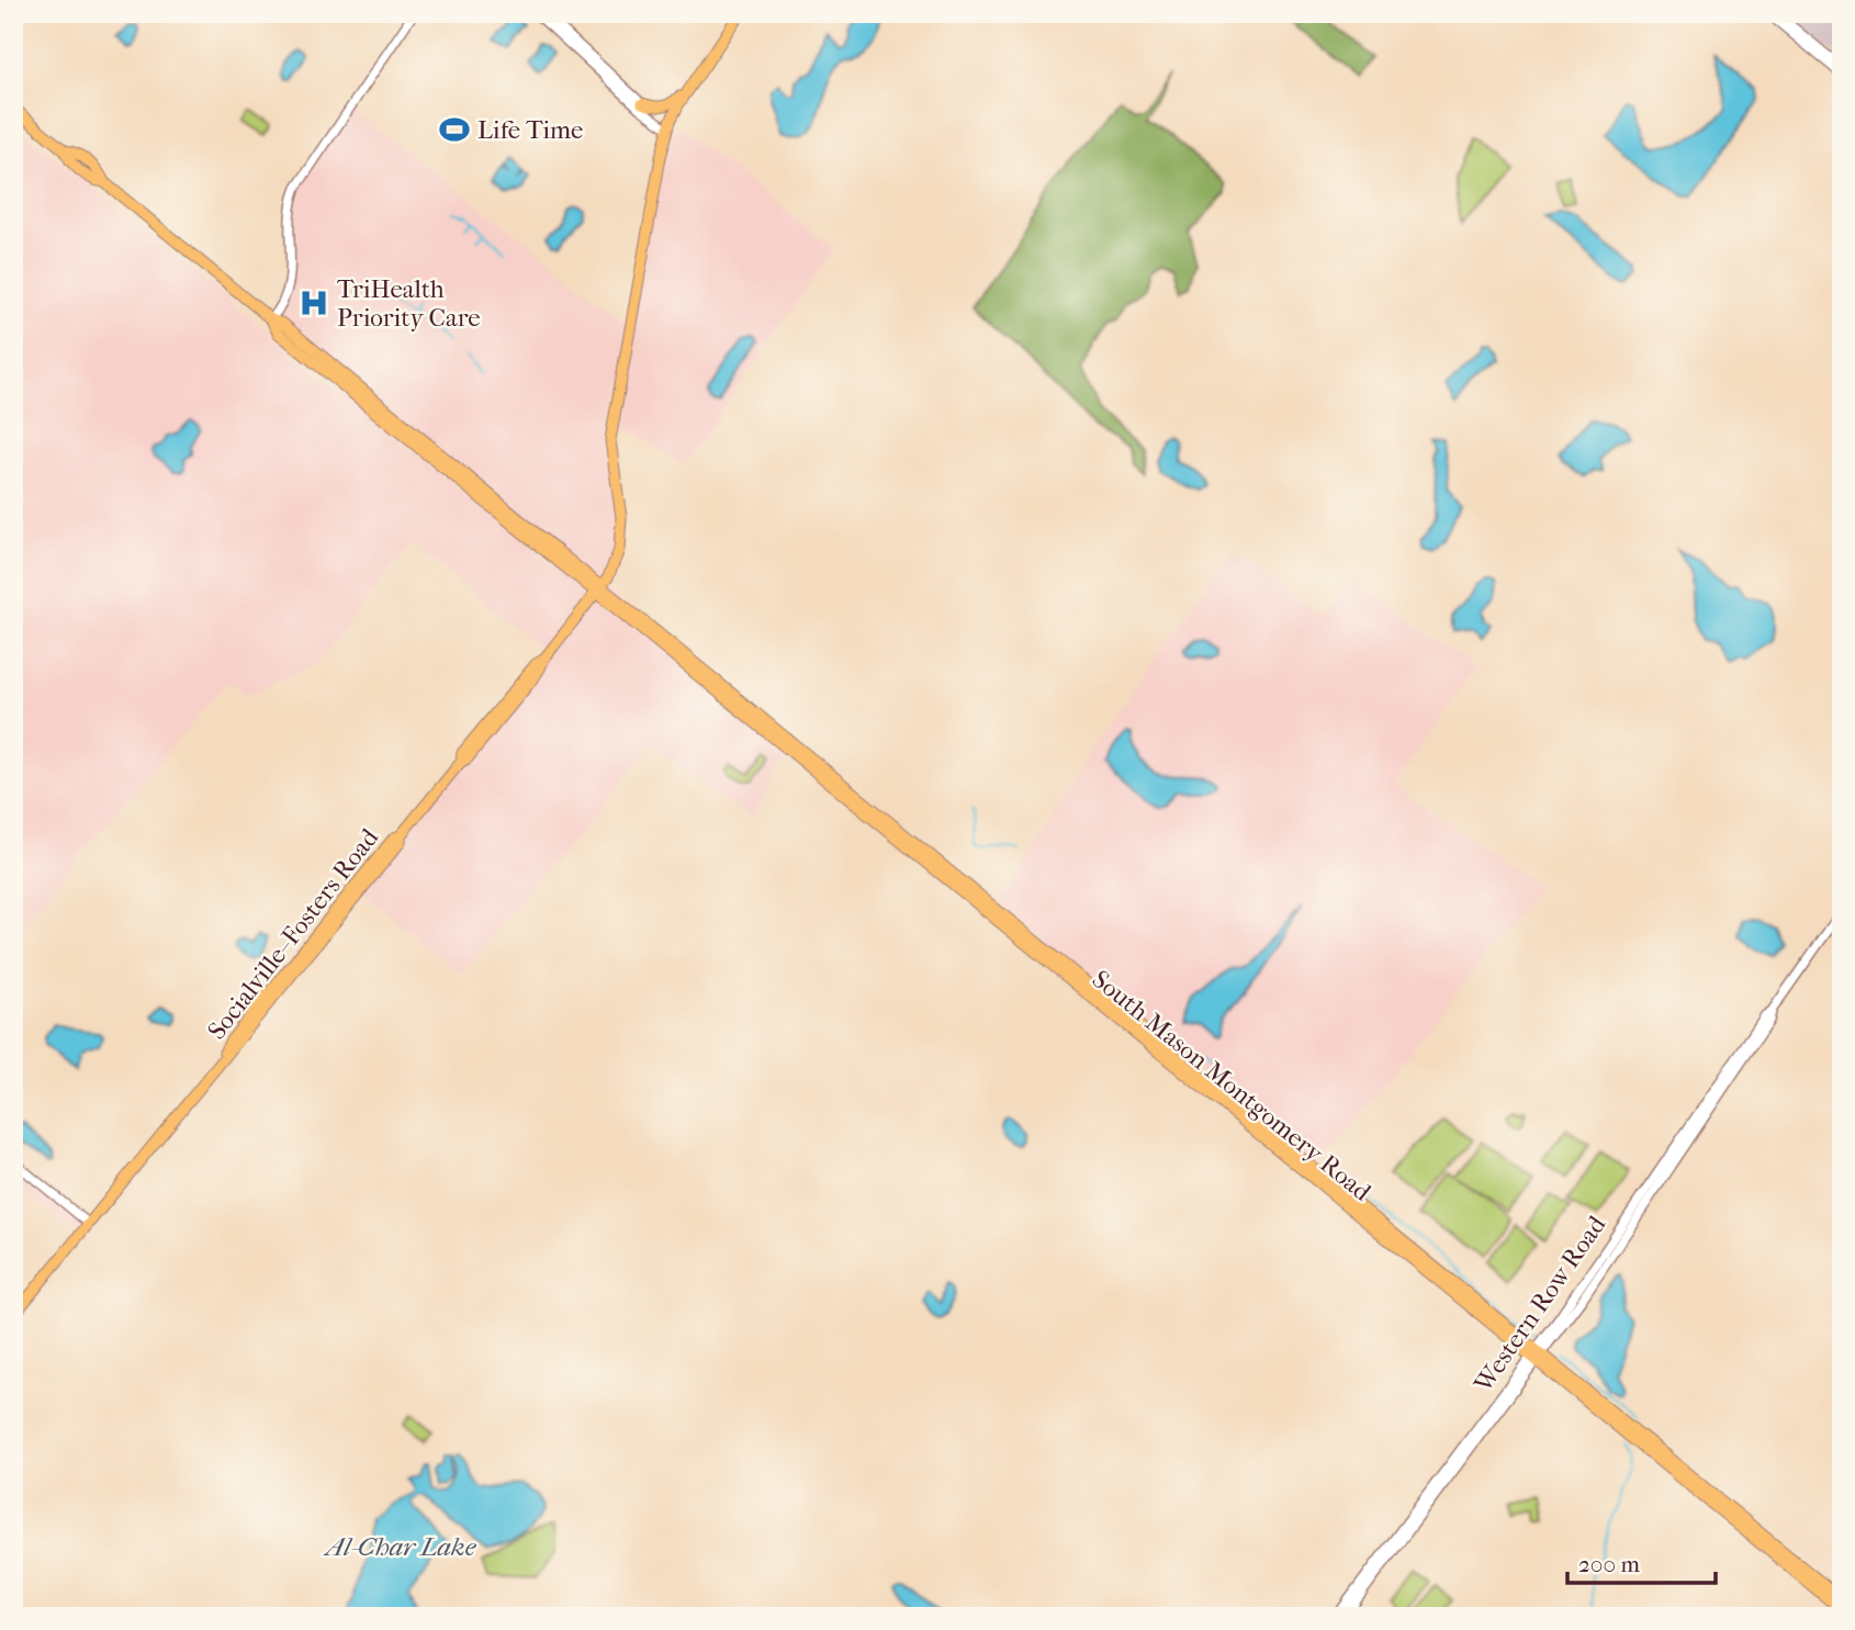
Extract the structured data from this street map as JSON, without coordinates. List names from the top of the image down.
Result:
{
  "streets": {
    "main road": ["Socialville–Fosters Road", "South Mason Montgomery Road"],
    "street": ["Western Row Road"]
  },
  "crossings": [
    ["Socialville–Fosters Road", "South Mason Montgomery Road"],
    ["South Mason Montgomery Road", "Western Row Road"]
  ],
  "water": ["Al-Char Lake"],
  "places": {
    "sports": ["Life Time"],
    "hospital": ["TriHealth Priority Care"]
  },
  "scale_bar": "200 m"
}
